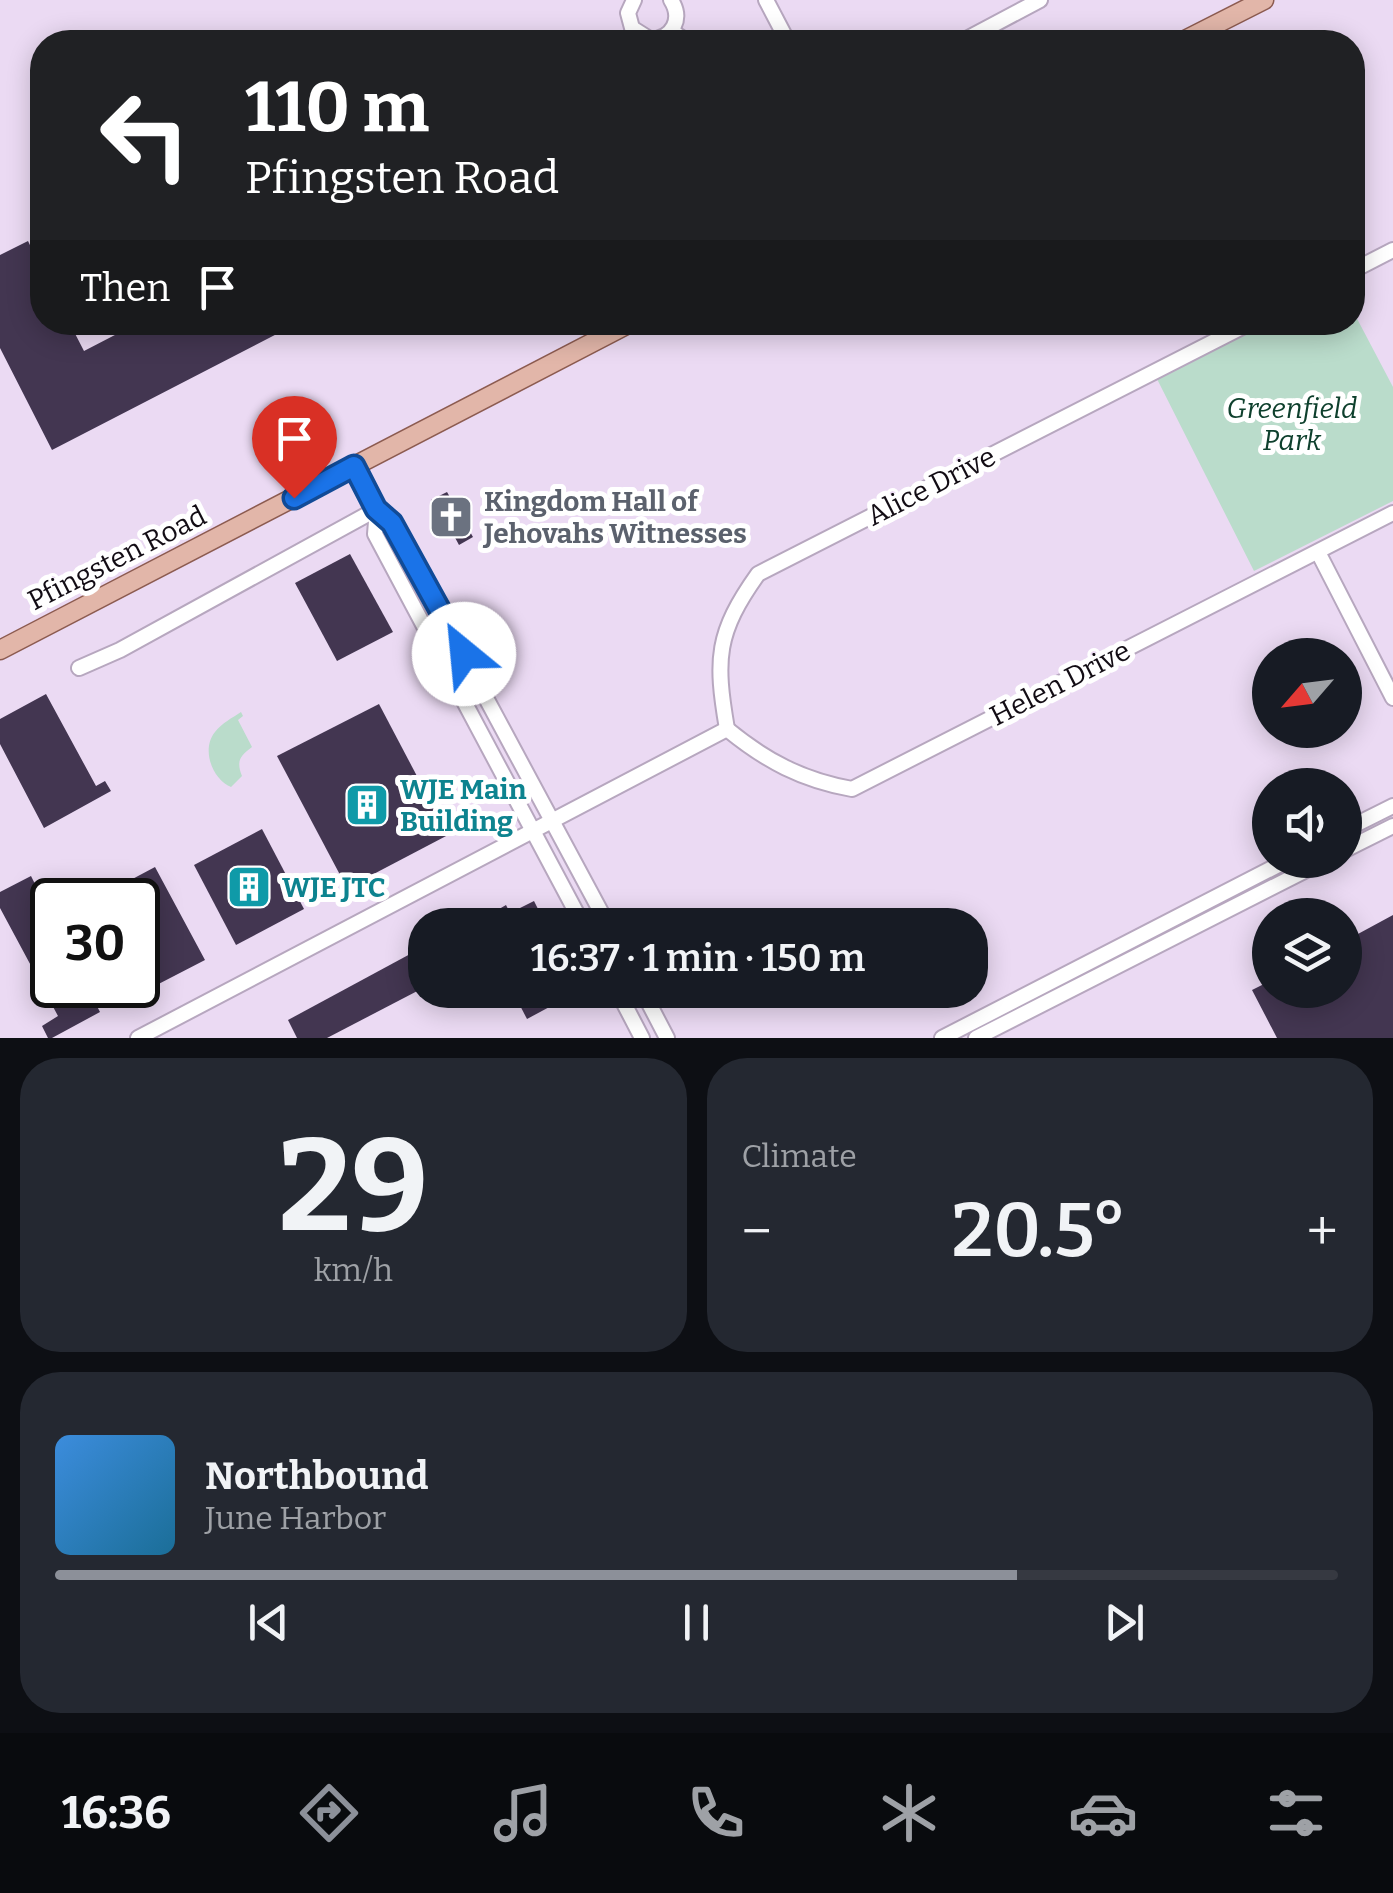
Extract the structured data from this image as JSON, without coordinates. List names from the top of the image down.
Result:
{
  "streets": {
    "main road": ["Pfingsten Road"],
    "street": ["Alice Drive", "Helen Drive"]
  },
  "crossings": [
    ["Alice Drive", "Helen Drive"]
  ],
  "parks": ["Greenfield Park"],
  "places": {
    "church": ["Kingdom Hall of Jehovahs Witnesses"],
    "building": ["WJE Main Building", "WJE JTC"]
  },
  "north": "bottom left",
  "page": {
    "turn": ["110 m", "Pfingsten Road"],
    "then": "Then",
    "limit": "30",
    "trip": "16:37 · 1 min · 150 m",
    "tile": [
      ["29", "km/h"],
      "Climate"
    ],
    "heat": ["−", "20.5°", "+"],
    "song": ["Northbound", "June Harbor"],
    "tabs": "16:36"
  }
}
